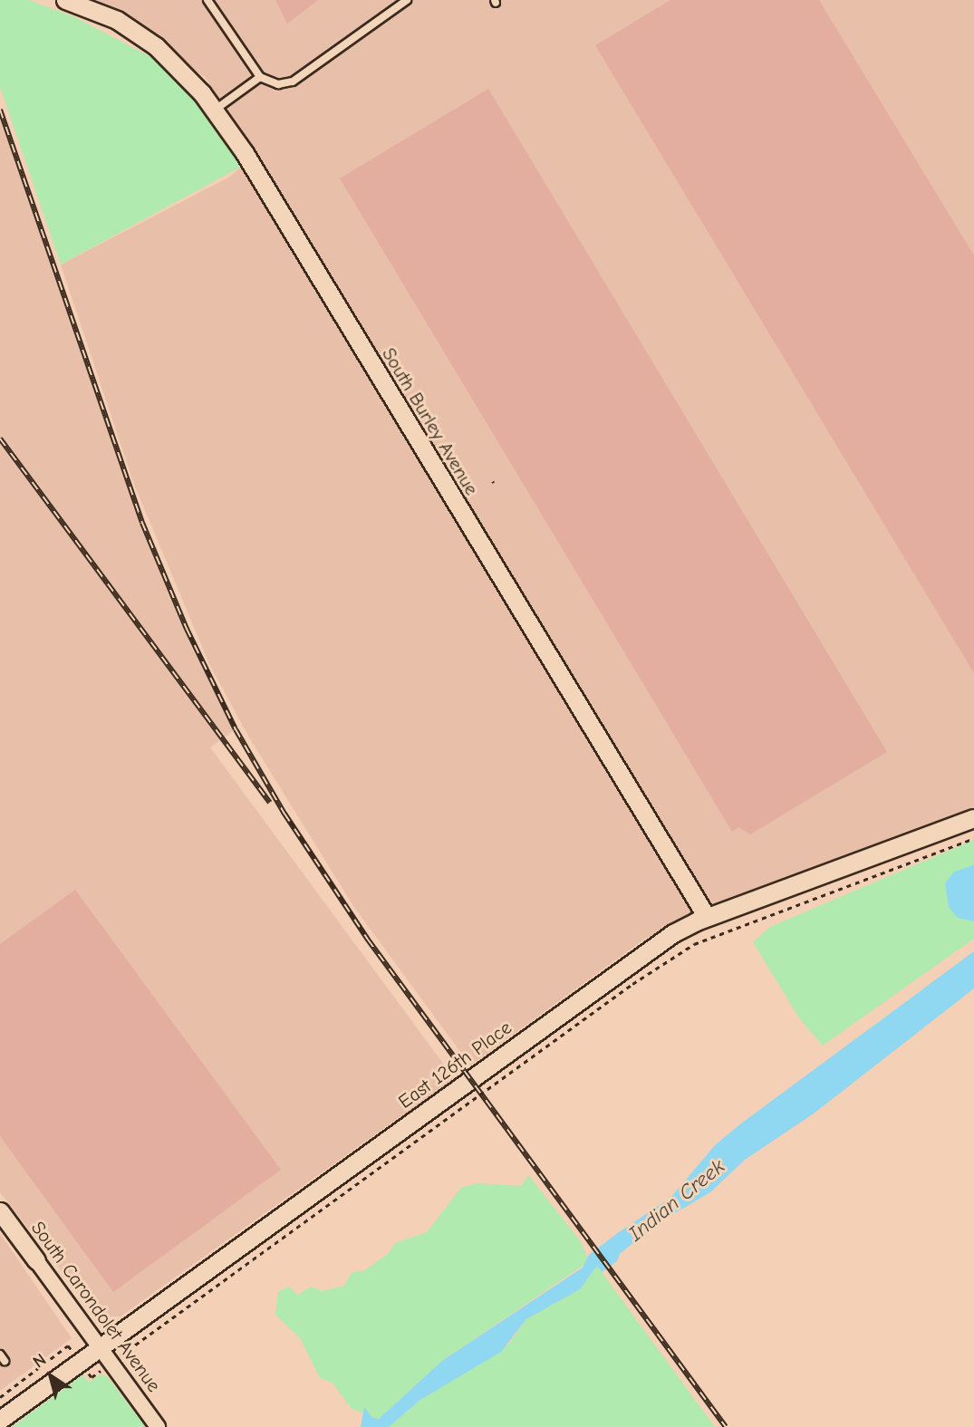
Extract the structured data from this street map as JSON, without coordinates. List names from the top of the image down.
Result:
{
  "streets": {
    "street": ["South Burley Avenue", "East 126th Place", "South Carondolet Avenue"]
  },
  "crossings": [
    ["South Burley Avenue", "East 126th Place"],
    ["East 126th Place", "South Carondolet Avenue"]
  ],
  "water": ["Indian Creek"],
  "north": "top left"
}
